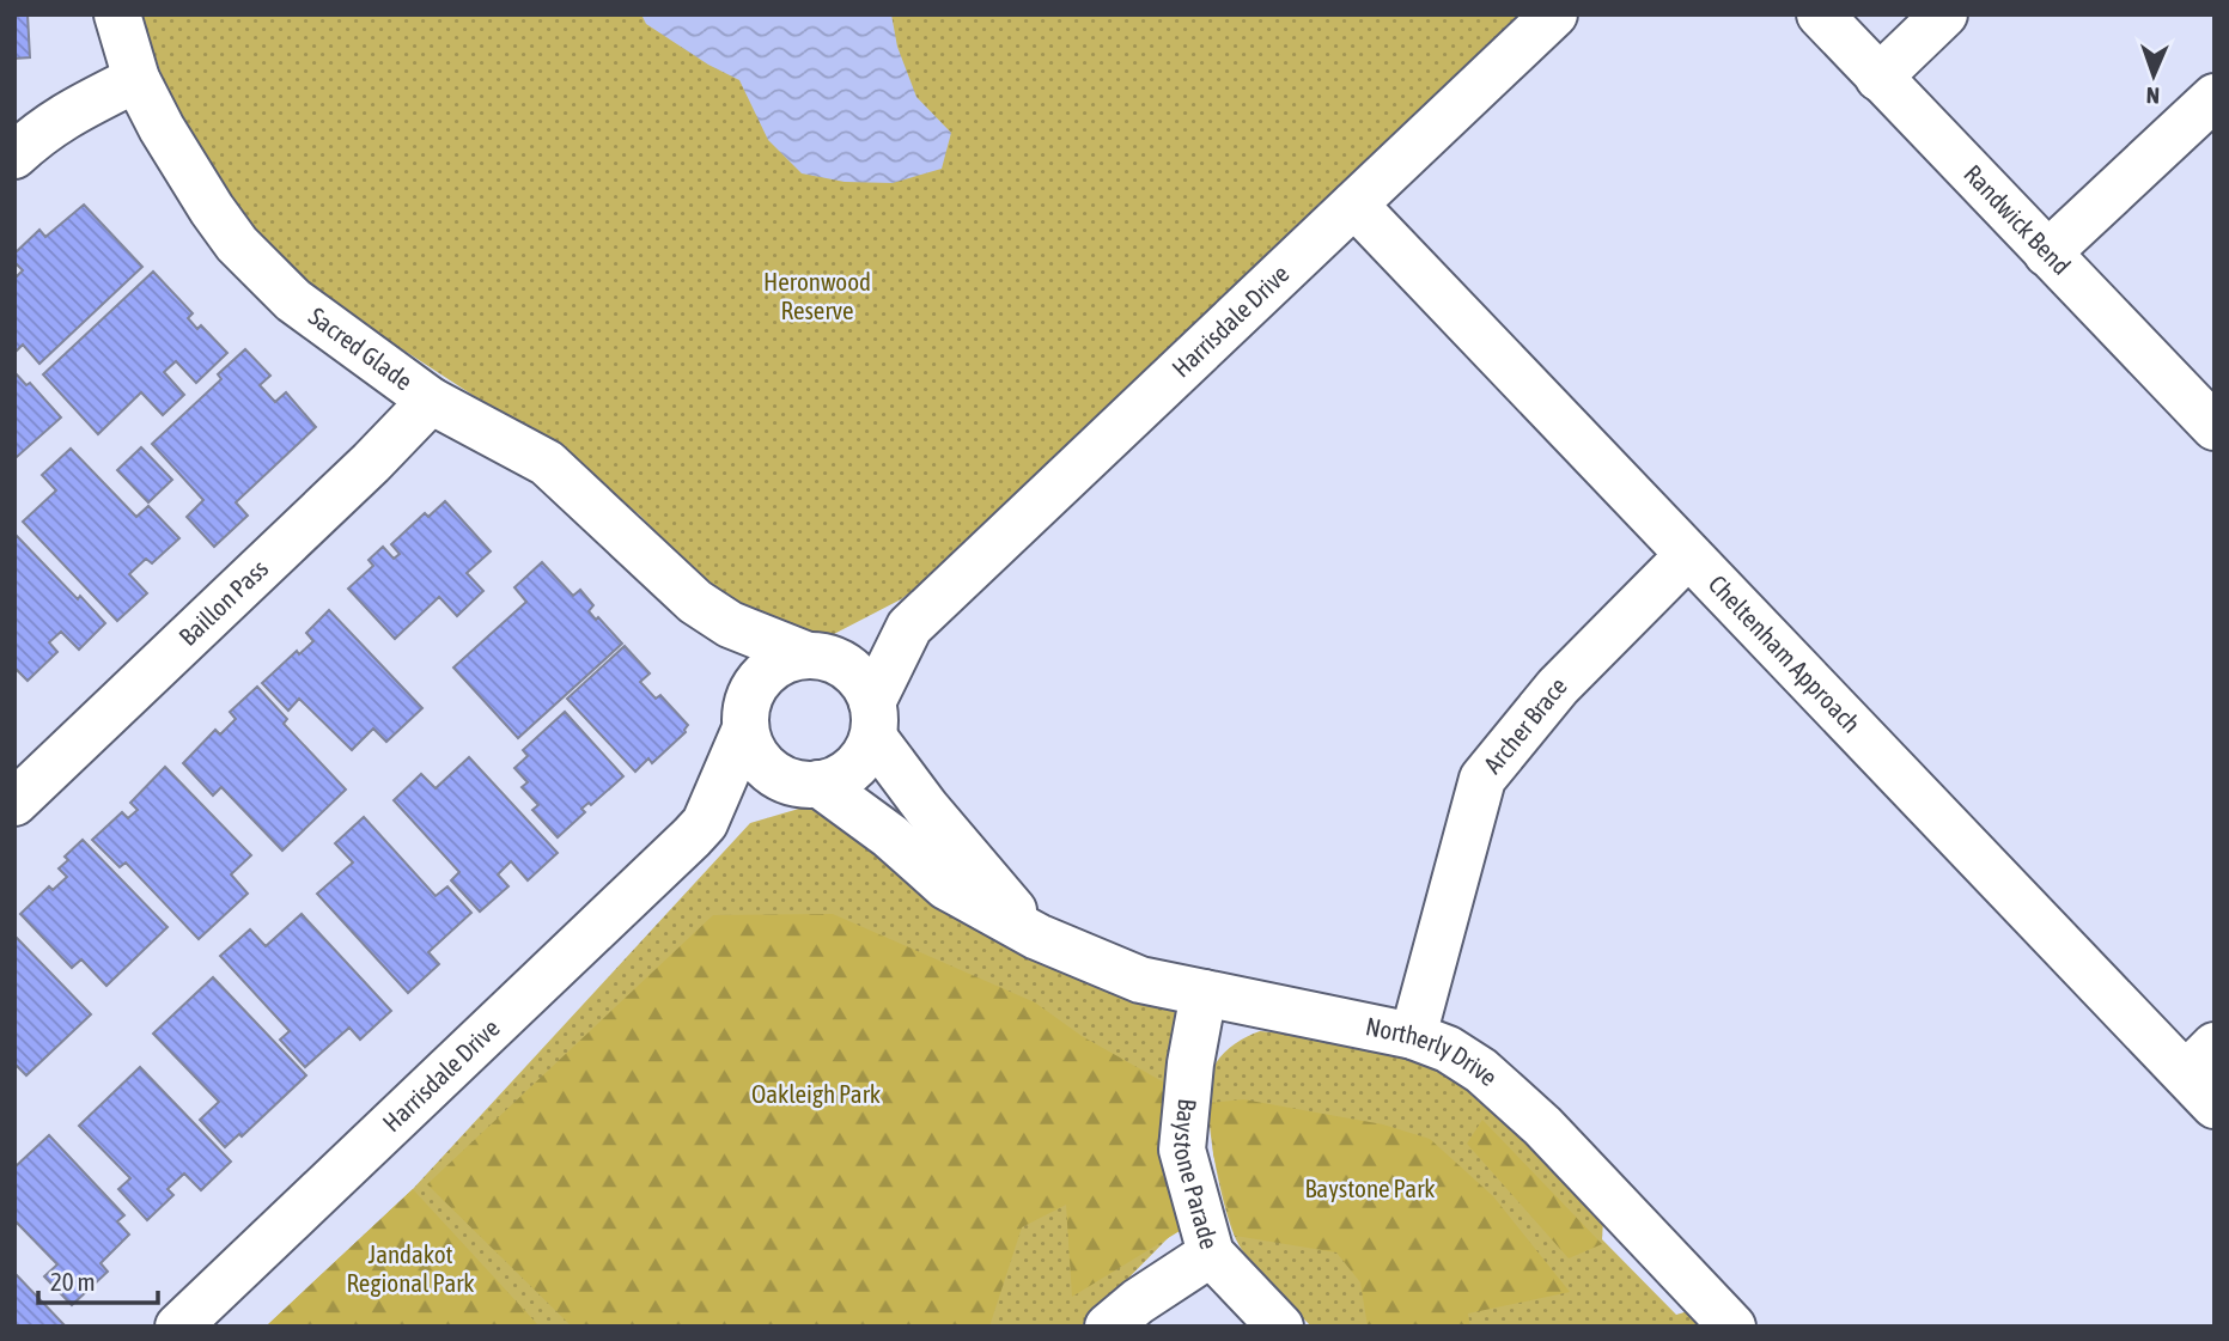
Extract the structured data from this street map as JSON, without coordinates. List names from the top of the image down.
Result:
{
  "streets": {
    "street": [
      "Randwick Bend",
      "Harrisdale Drive",
      "Sacred Glade",
      "Baillon Pass",
      "Cheltenham Approach",
      "Archer Brace",
      "Northerly Drive",
      "Baystone Parade"
    ]
  },
  "crossings": [
    ["Harrisdale Drive", "Sacred Glade"],
    ["Harrisdale Drive", "Cheltenham Approach"],
    ["Harrisdale Drive", "Northerly Drive"],
    ["Sacred Glade", "Baillon Pass"],
    ["Sacred Glade", "Northerly Drive"],
    ["Cheltenham Approach", "Archer Brace"],
    ["Archer Brace", "Northerly Drive"],
    ["Northerly Drive", "Baystone Parade"]
  ],
  "parks": [
    "Heronwood Reserve",
    "Oakleigh Park",
    "Baystone Park",
    "Jandakot Regional Park"
  ],
  "scale_bar": "20 m",
  "north": "bottom"
}
